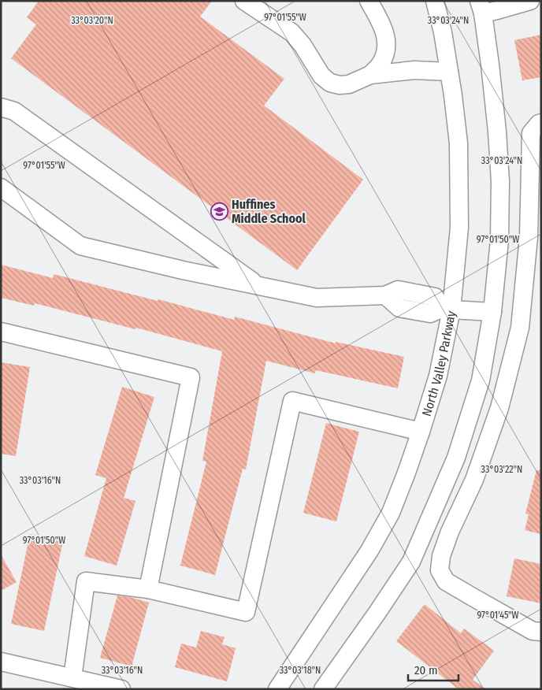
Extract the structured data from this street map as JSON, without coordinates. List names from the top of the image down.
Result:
{
  "streets": {
    "street": ["North Valley Parkway"]
  },
  "places": {
    "school or university": ["Huffines Middle School"]
  },
  "scale_bar": "20 m",
  "coordinates": [
    "97°01'55\"W",
    "33°03'24\"N",
    "33°03'20\"N",
    "97°01'50\"W",
    "33°03'22\"N",
    "33°03'16\"N",
    "97°01'45\"W",
    "33°03'18\"N"
  ]
}
